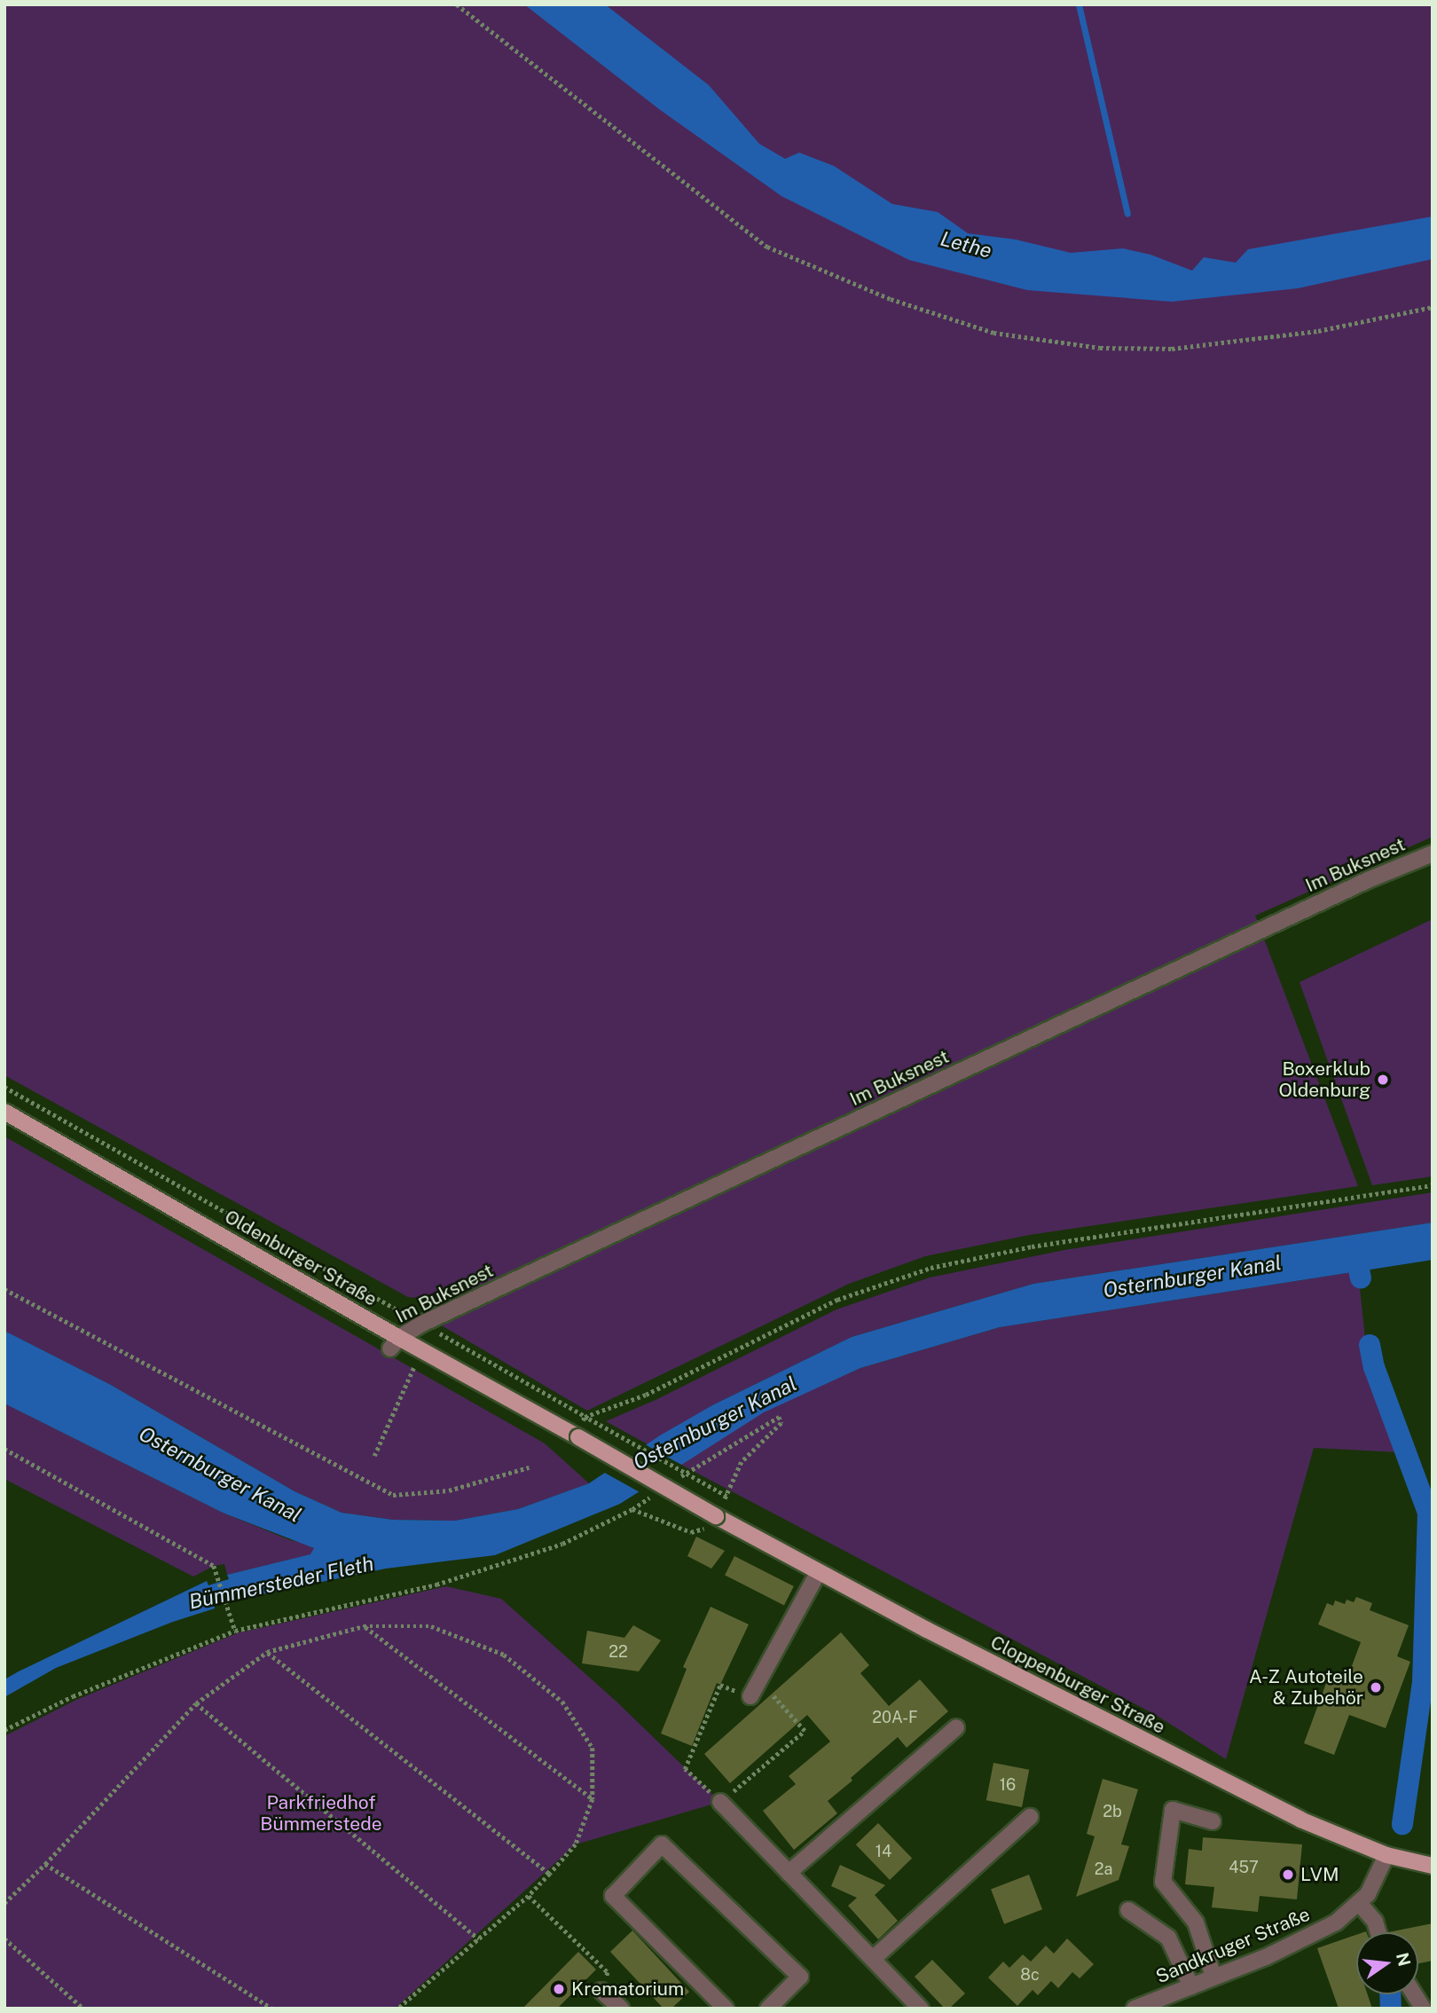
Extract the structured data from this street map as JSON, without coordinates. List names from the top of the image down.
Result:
{
  "streets": {
    "main road": ["Oldenburger Straße", "Cloppenburger Straße"],
    "street": ["Im Buksnest", "Sandkruger Straße"]
  },
  "crossings": [
    ["Im Buksnest", "Oldenburger Straße"],
    ["Oldenburger Straße", "Cloppenburger Straße"],
    ["Cloppenburger Straße", "Sandkruger Straße"]
  ],
  "water": ["Lethe", "Osternburger Kanal", "Bümmersteder Fleth"],
  "parks": ["Parkfriedhof Bümmerstede"],
  "places": [
    "Boxerklub Oldenburg",
    "A-Z Autoteile & Zubehör",
    "LVM",
    "Krematorium"
  ],
  "house_numbers": [
    "22",
    "20A-F",
    "16",
    "2b",
    "14",
    "457",
    "2a",
    "8c"
  ],
  "north": "right"
}
